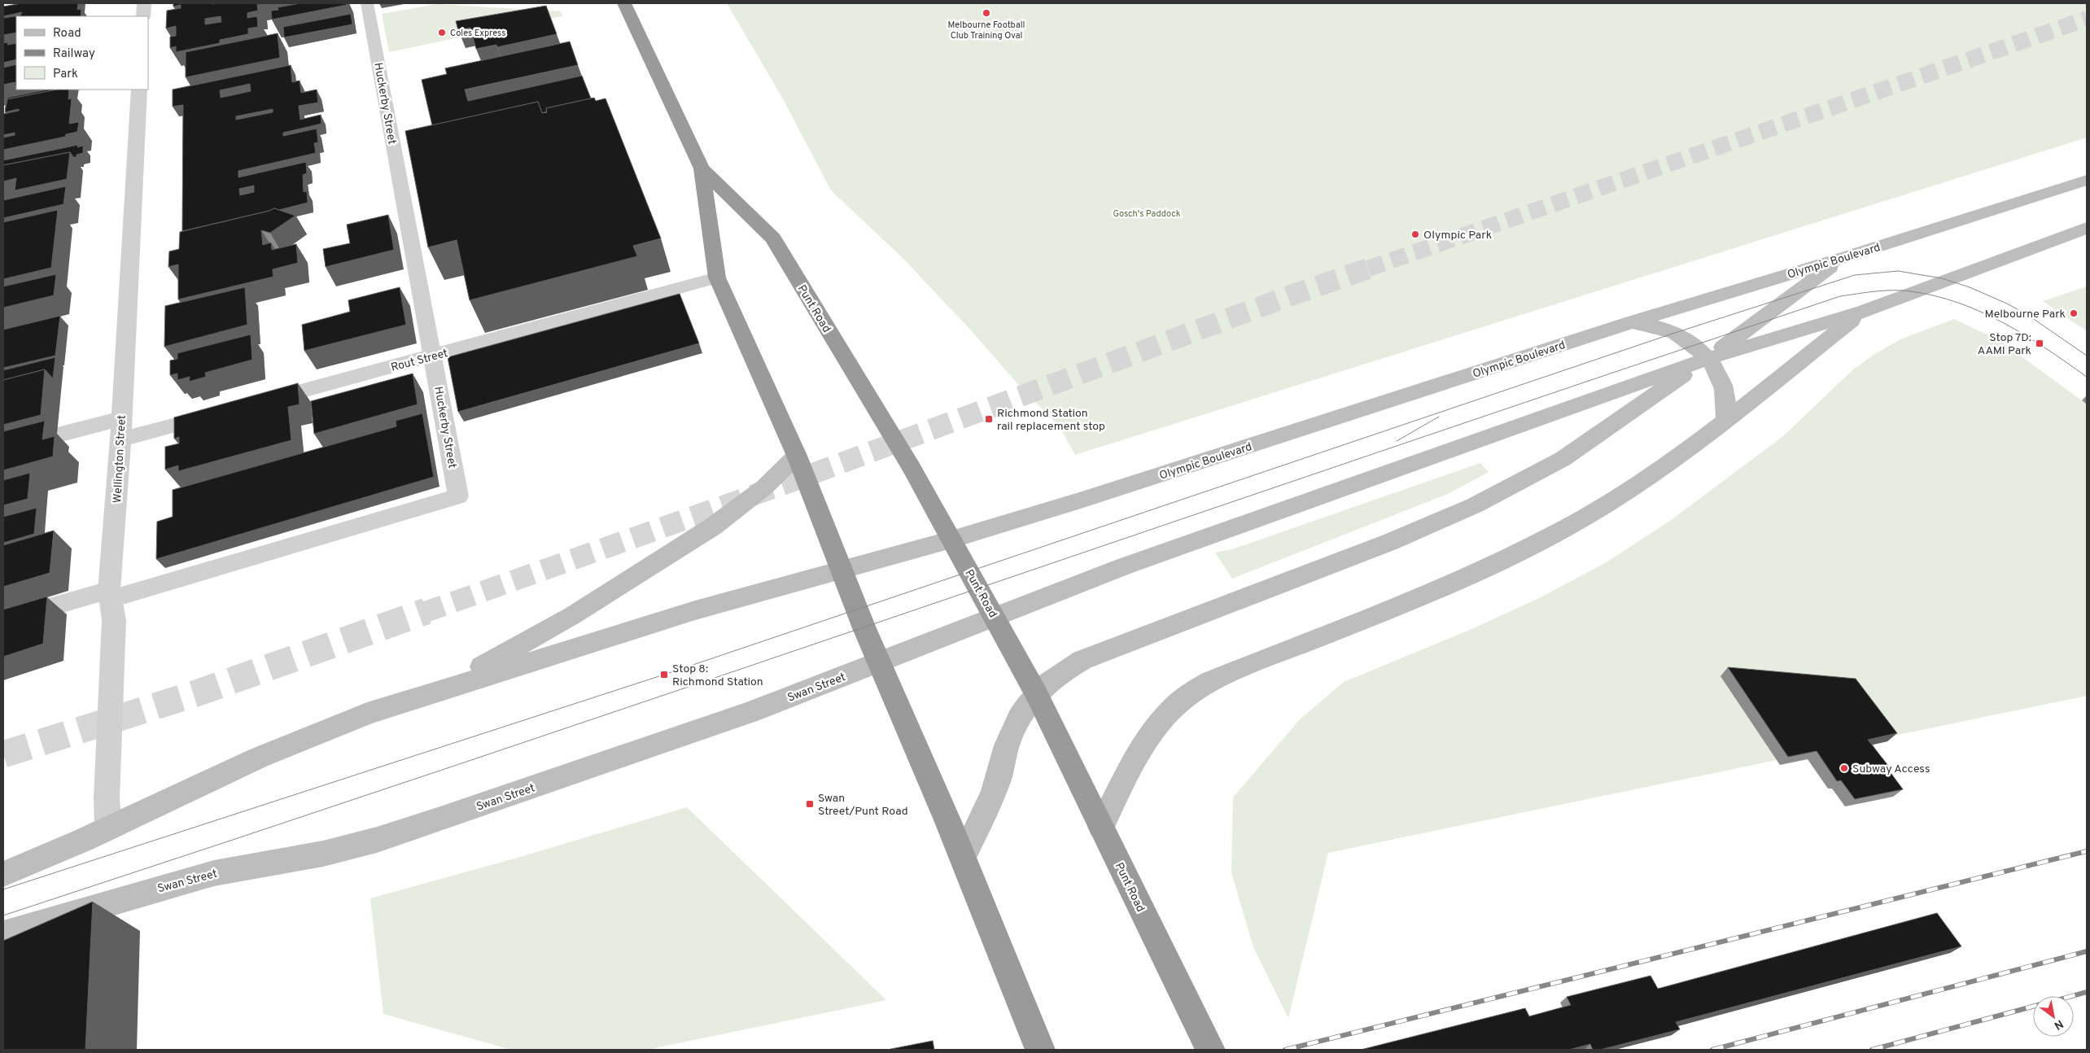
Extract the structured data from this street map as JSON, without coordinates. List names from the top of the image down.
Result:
{
  "streets": {
    "highway": ["Punt Road"],
    "main road": ["Olympic Boulevard", "Swan Street"],
    "street": ["Rout Street", "Wellington Street"],
    "lane": ["Huckerby Street"]
  },
  "crossings": [
    ["Huckerby Street", "Rout Street"],
    ["Huckerby Street", "Wellington Street"],
    ["Olympic Boulevard", "Punt Road"],
    ["Punt Road", "Rout Street"],
    ["Punt Road", "Swan Street"]
  ],
  "parks": ["Gosch's Paddock"],
  "places": {
    "other": [
      "Melbourne Football Club Training Oval",
      "Coles Express",
      "Olympic Park",
      "Melbourne Park",
      "Subway Access"
    ],
    "transit": [
      "Stop 7D: AAMI Park",
      "Richmond Station rail replacement stop",
      "Stop 8: Richmond Station",
      "Swan Street/Punt Road"
    ]
  },
  "legend": ["Road", "Railway", "Park"],
  "north": "bottom right"
}
